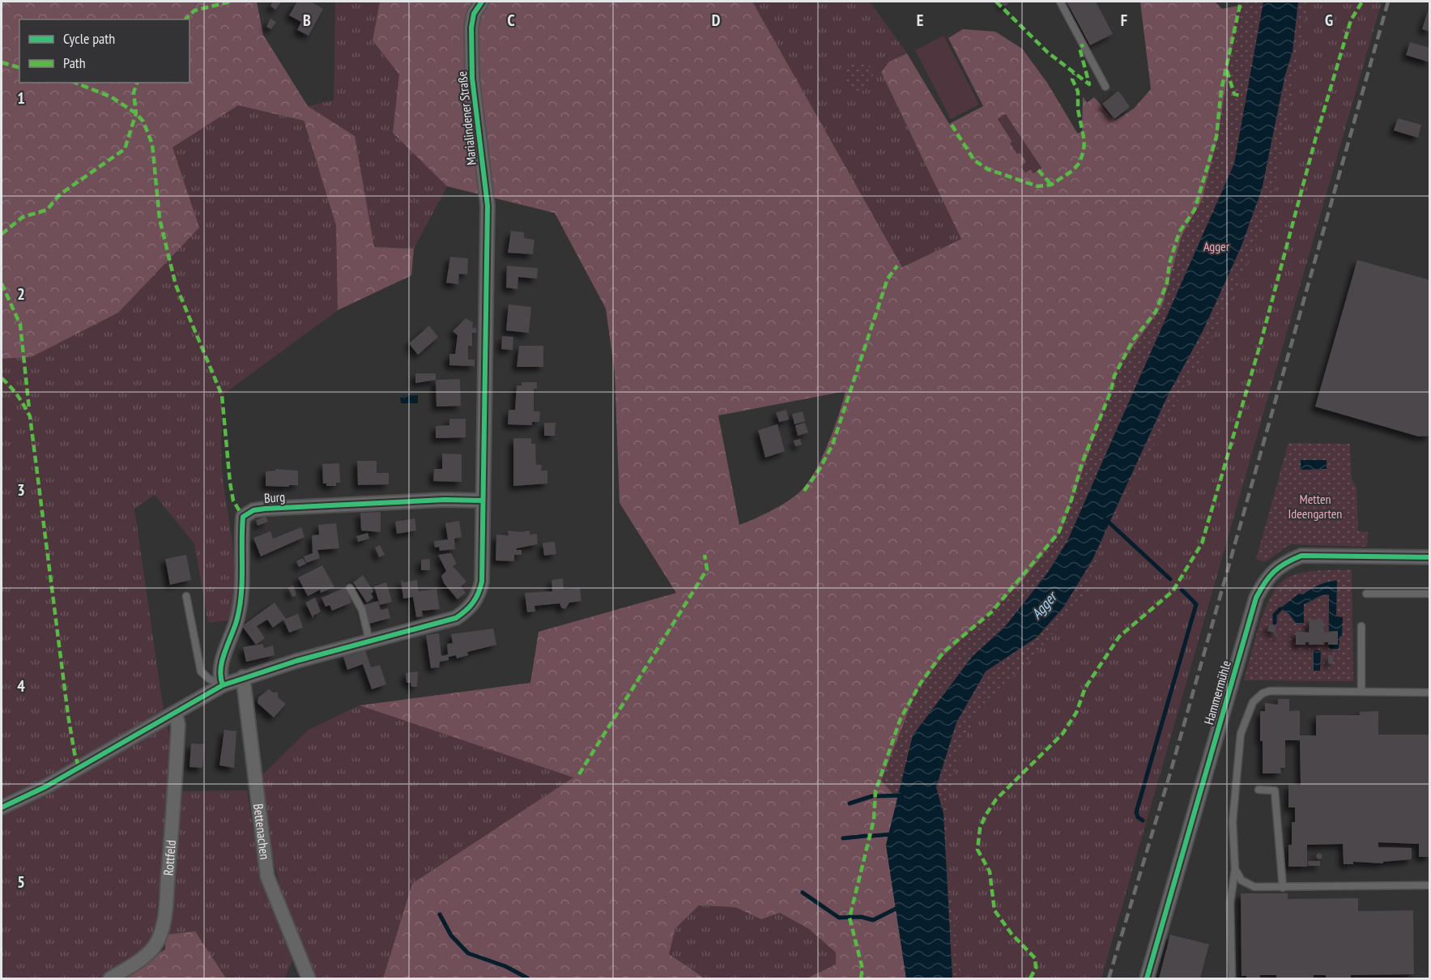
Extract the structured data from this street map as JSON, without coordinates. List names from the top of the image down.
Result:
{
  "streets": {
    "street": [
      "Marialindener Straße",
      "Burg",
      "Hammermühle",
      "Bettenachen",
      "Rottfeld"
    ]
  },
  "crossings": [
    ["Marialindener Straße", "Burg"]
  ],
  "water": ["Agger"],
  "parks": ["Agger", "Metten Ideengarten"],
  "legend": ["Cycle path", "Path"],
  "grid": {
    "columns": [
      "B",
      "C",
      "D",
      "E",
      "F",
      "G"
    ],
    "rows": [
      "1",
      "2",
      "3",
      "4",
      "5"
    ]
  }
}
